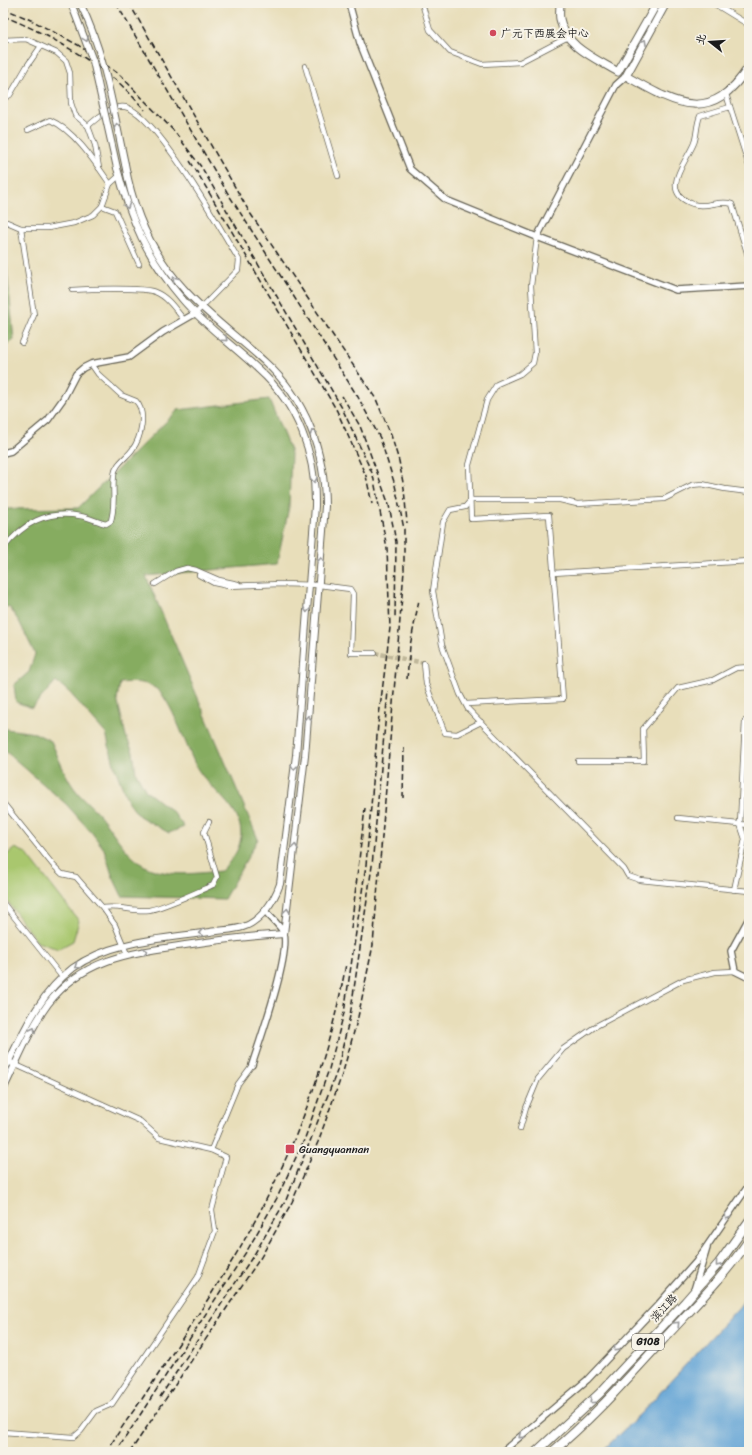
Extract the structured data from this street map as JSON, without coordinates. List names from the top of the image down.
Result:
{
  "streets": {
    "highway": ["滨江路", "G108"]
  },
  "places": {
    "other": ["广元下西展会中心"],
    "transit": ["Guangyuannan"]
  },
  "north": "left"
}
